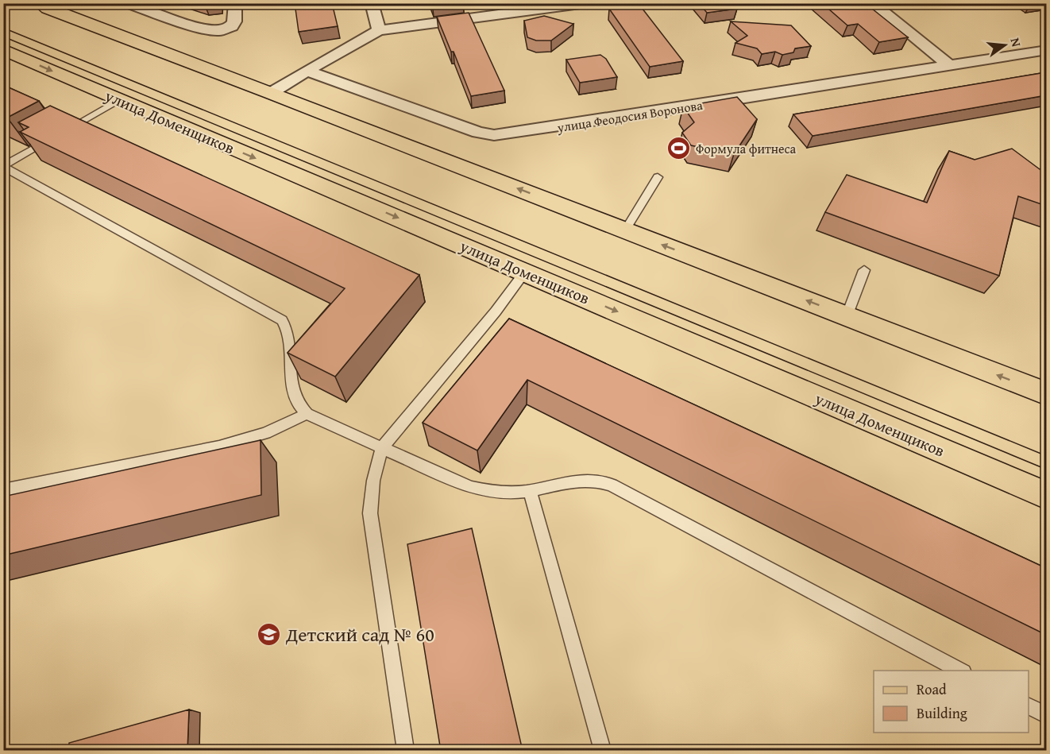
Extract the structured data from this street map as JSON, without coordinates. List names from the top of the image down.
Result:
{
  "streets": {
    "main road": ["улица Доменщиков"],
    "street": ["улица Феодосия Воронова"]
  },
  "places": {
    "sports": ["Формула фитнеса"],
    "school or university": ["Детский сад № 60"]
  },
  "legend": ["Road", "Building"],
  "north": "right"
}
